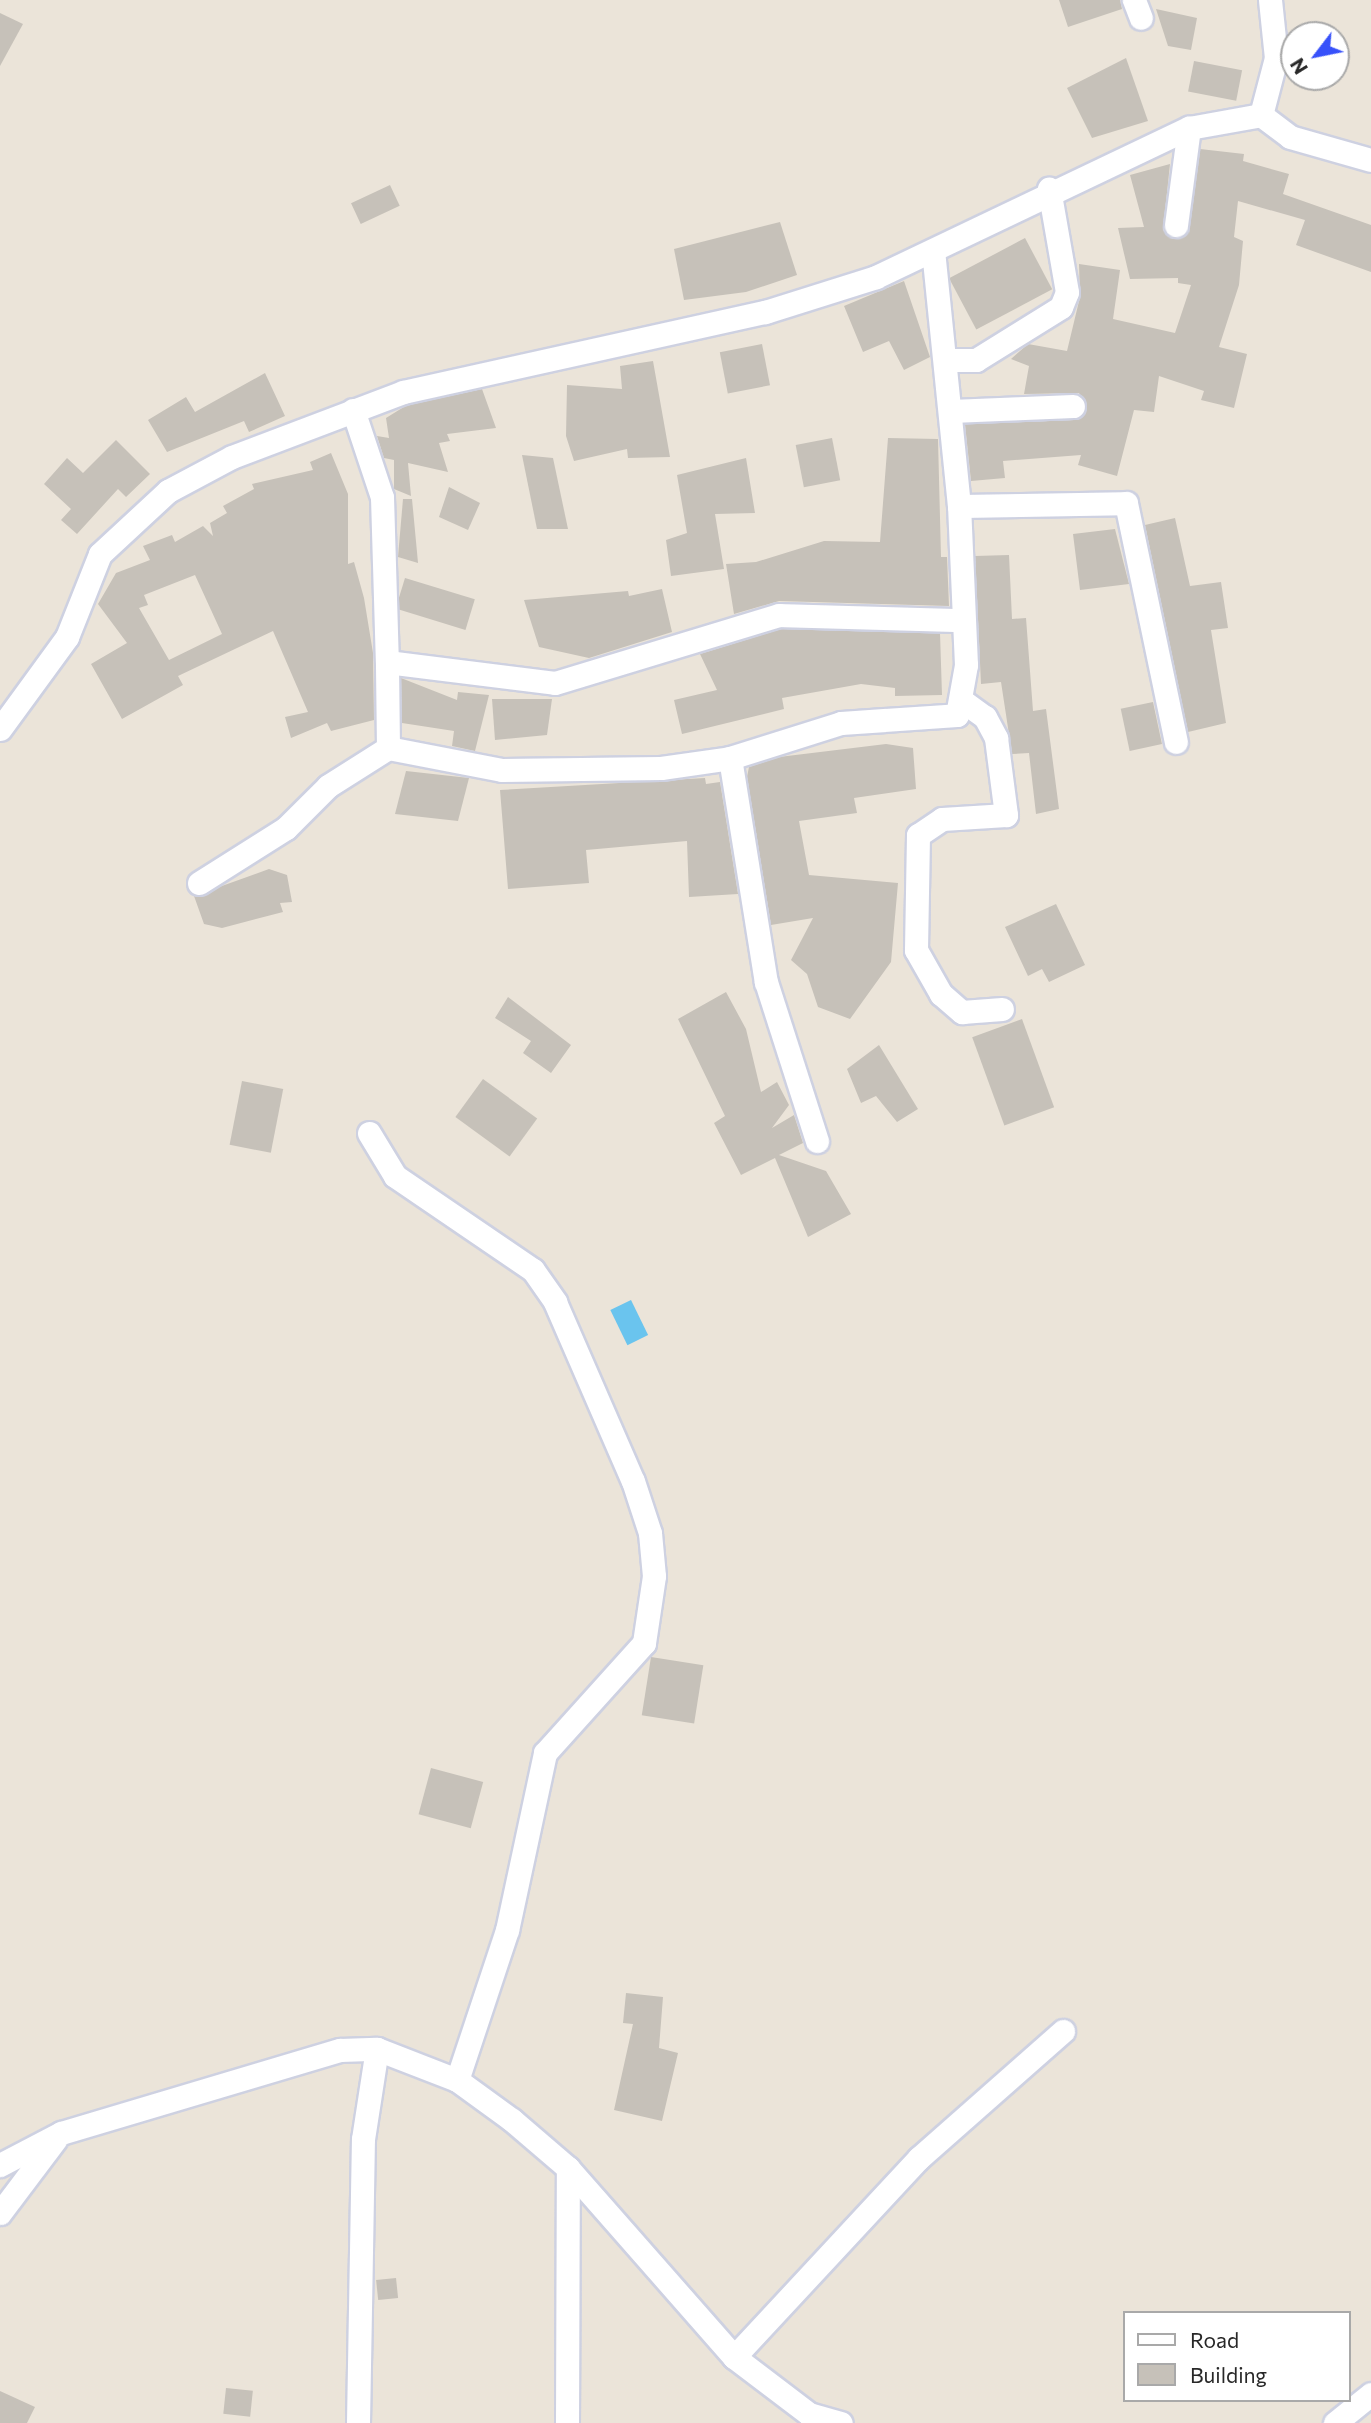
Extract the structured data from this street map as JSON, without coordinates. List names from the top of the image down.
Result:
{
  "legend": ["Road", "Building"],
  "north": "bottom left"
}
